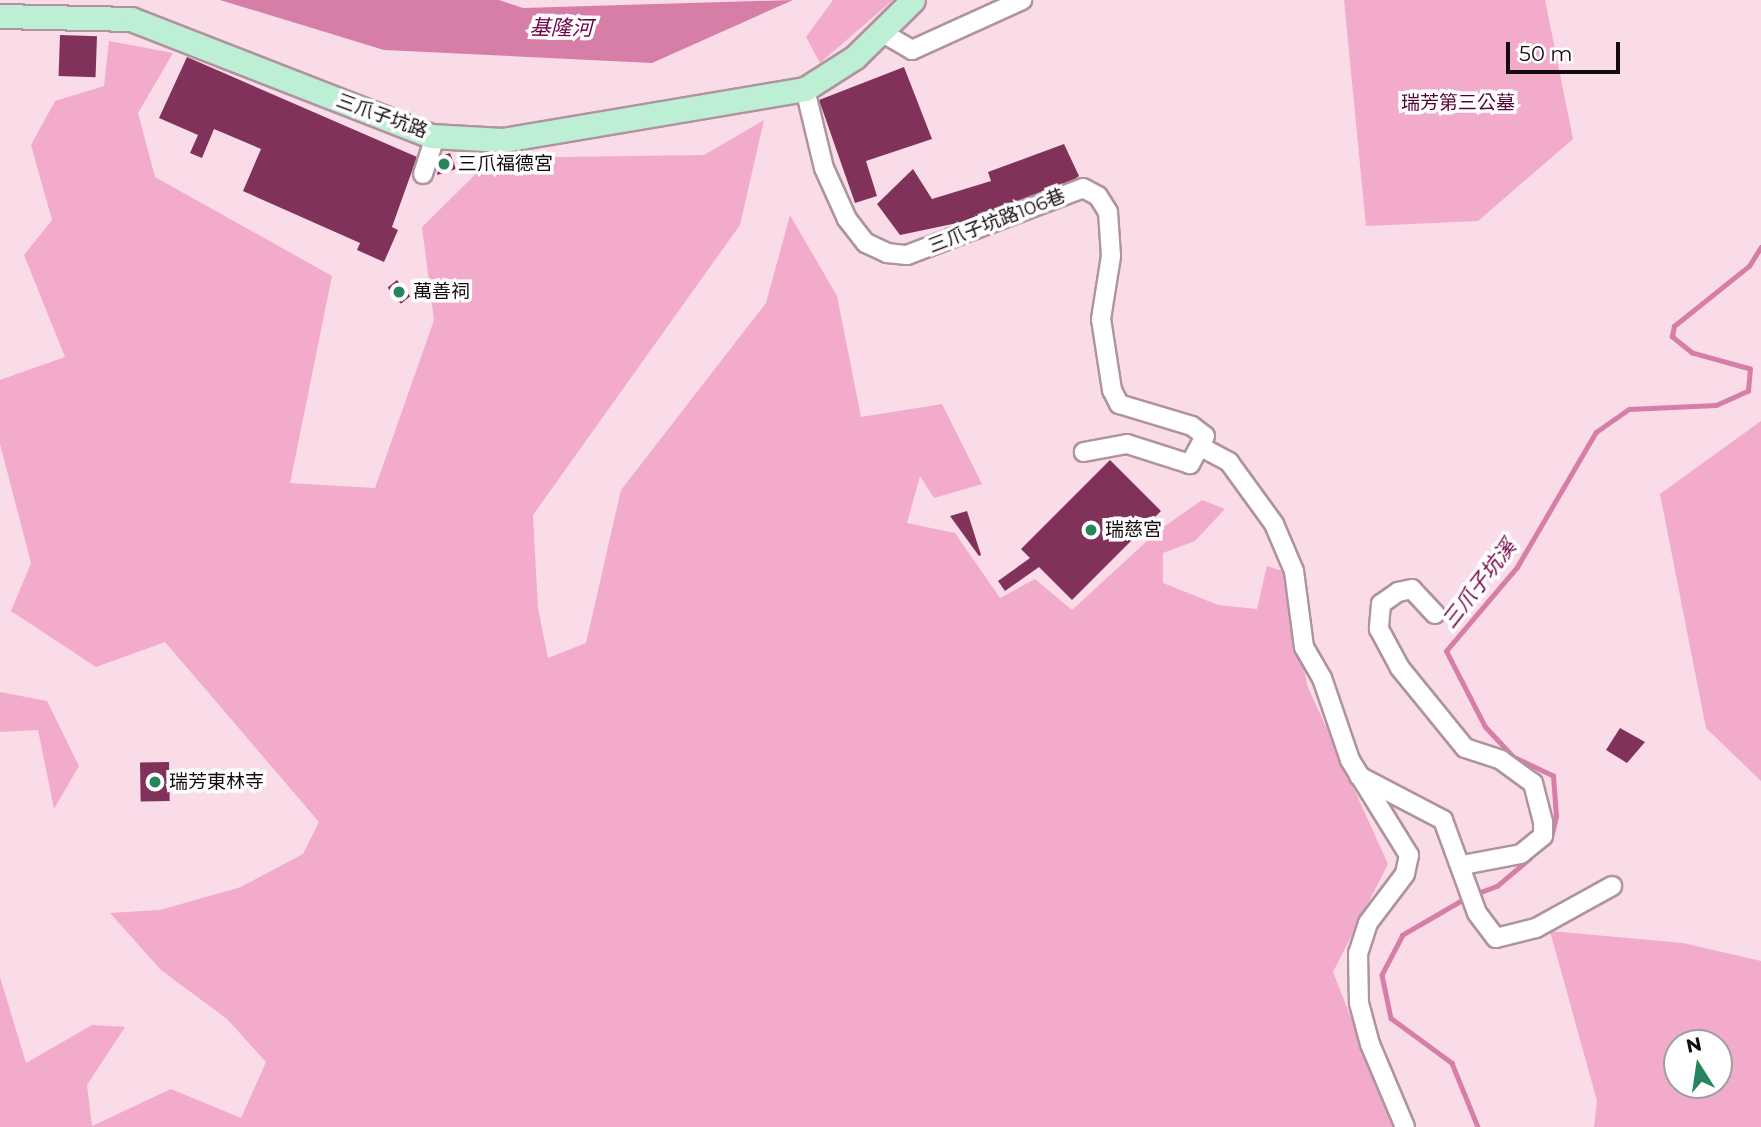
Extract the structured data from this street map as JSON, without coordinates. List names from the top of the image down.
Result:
{
  "streets": {
    "main road": ["三爪子坑路"],
    "street": ["三爪子坑路106巷"]
  },
  "crossings": [
    ["三爪子坑路", "三爪子坑路106巷"]
  ],
  "water": ["基隆河", "三爪子坑溪"],
  "parks": ["瑞芳第三公墓"],
  "places": [
    "三爪福德宮",
    "萬善祠",
    "瑞慈宮",
    "瑞芳東林寺"
  ],
  "scale_bar": "50 m",
  "north": "top"
}
